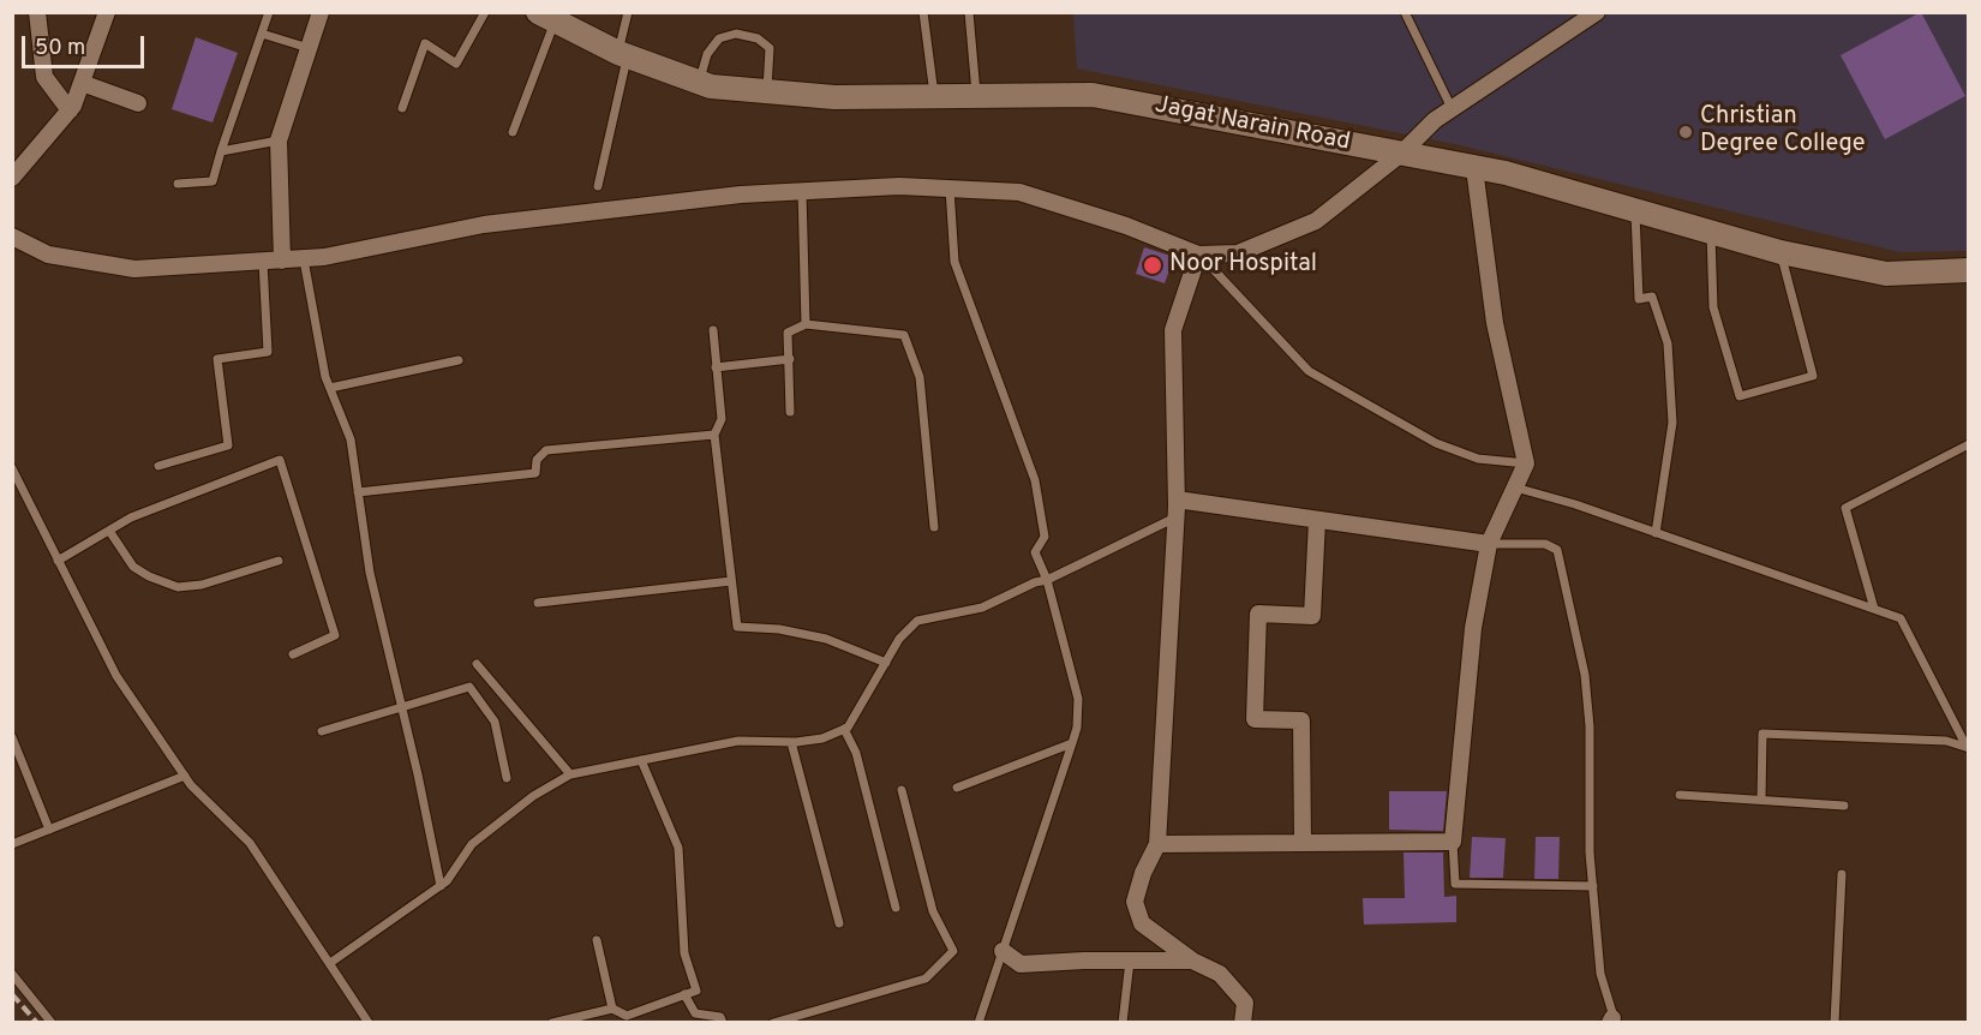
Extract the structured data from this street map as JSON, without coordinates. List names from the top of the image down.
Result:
{
  "streets": {
    "street": ["Jagat Narain Road"]
  },
  "places": ["Christian Degree College", "Noor Hospital"],
  "scale_bar": "50 m"
}
